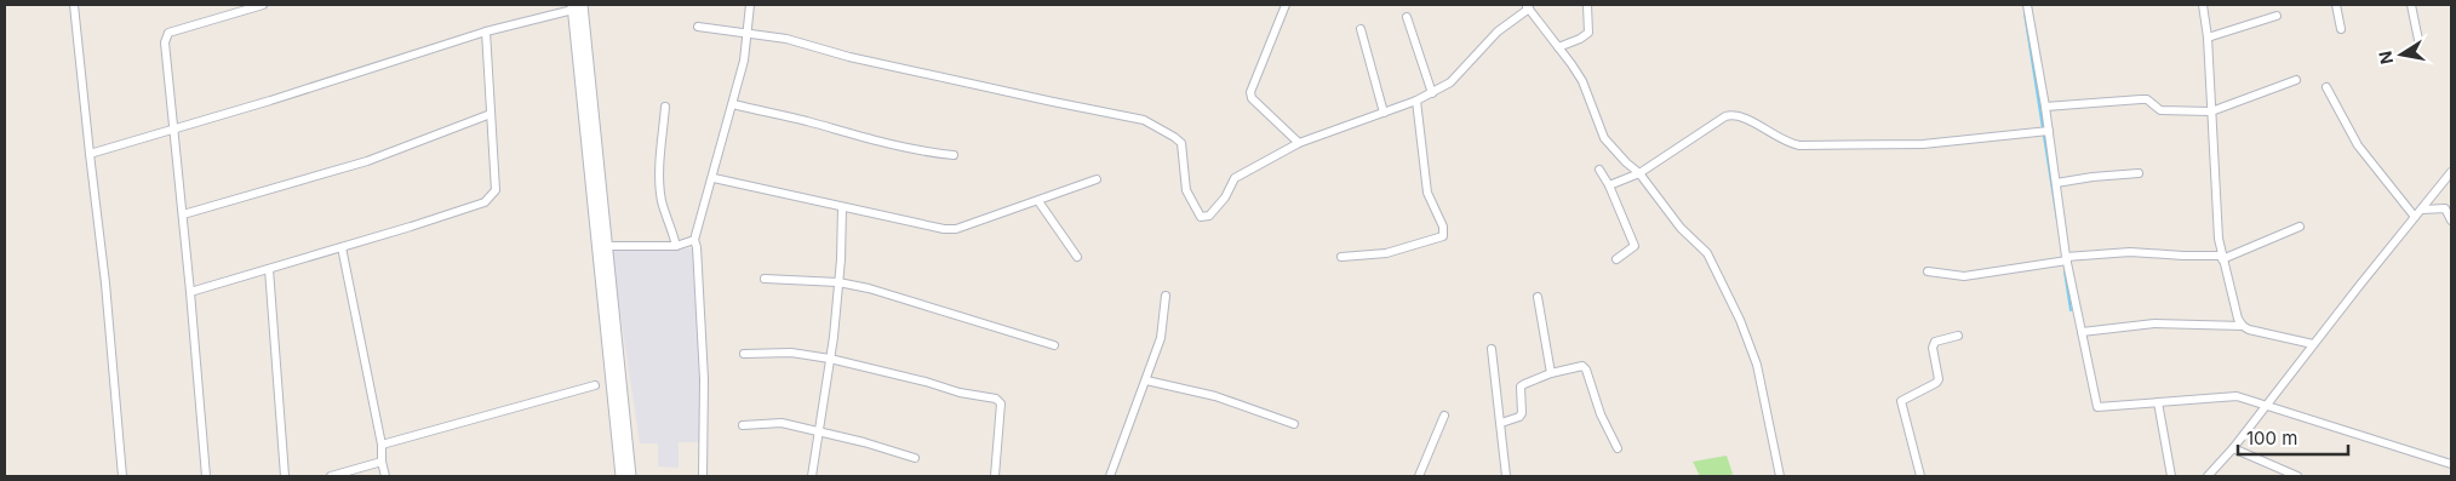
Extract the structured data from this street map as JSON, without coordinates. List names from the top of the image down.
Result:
{
  "scale_bar": "100 m",
  "north": "left"
}
